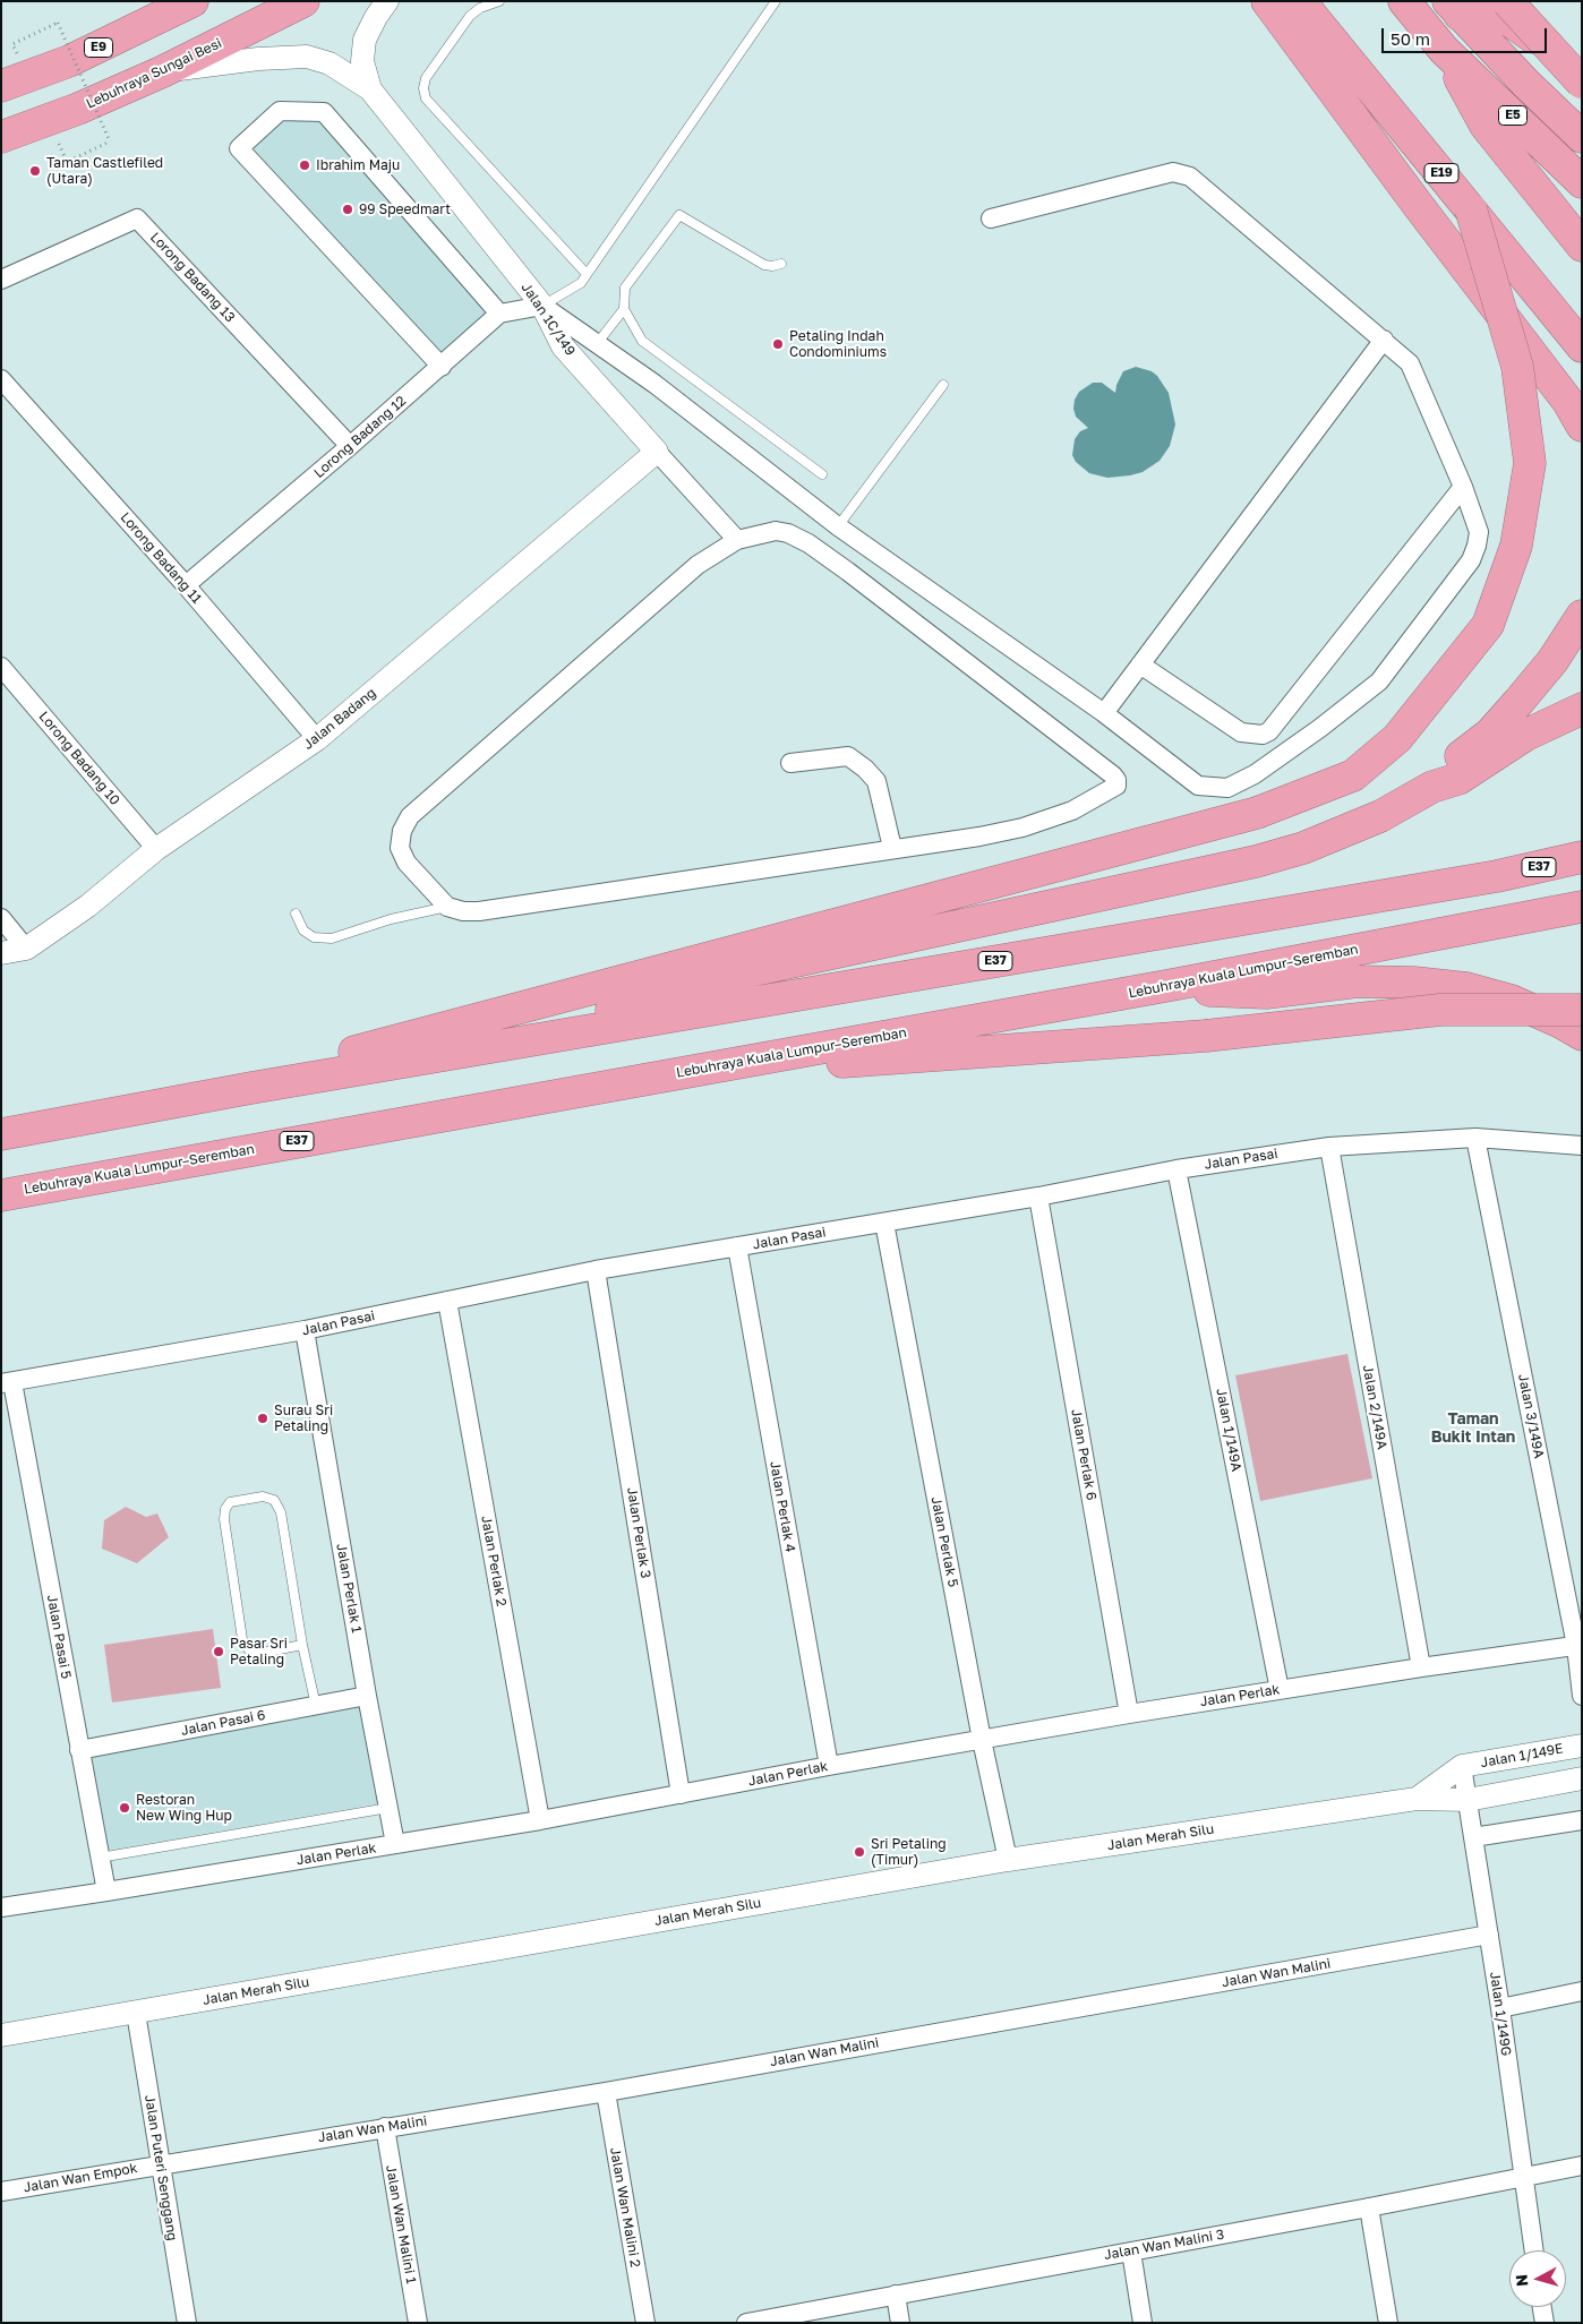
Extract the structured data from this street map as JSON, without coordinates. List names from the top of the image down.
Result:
{
  "streets": {
    "highway": [
      "E9",
      "Lebuhraya Sungai Besi",
      "E5",
      "E19",
      "E37",
      "Lebuhraya Kuala Lumpur–Seremban"
    ],
    "street": [
      "Lorong Badang 13",
      "Jalan 1C/149",
      "Lorong Badang 12",
      "Lorong Badang 11",
      "Jalan Badang",
      "Lorong Badang 10",
      "Jalan Pasai",
      "Jalan 2/149A",
      "Jalan 3/149A",
      "Jalan 1/149A",
      "Jalan Perlak 6",
      "Jalan Perlak 4",
      "Jalan Perlak 3",
      "Jalan Perlak 5",
      "Jalan Perlak 2",
      "Jalan Perlak 1",
      "Jalan Pasai 5",
      "Jalan Perlak",
      "Jalan Pasai 6",
      "Jalan 1/149E",
      "Jalan Merah Silu",
      "Jalan Wan Malini",
      "Jalan 1/149G",
      "Jalan Puteri Senggang",
      "Jalan Wan Empok",
      "Jalan Wan Malini 2",
      "Jalan Wan Malini 1",
      "Jalan Wan Malini 3"
    ]
  },
  "crossings": [
    ["Lebuhraya Sungai Besi", "Jalan 1C/149"],
    ["Lorong Badang 13", "Lorong Badang 12"],
    ["Jalan 1C/149", "Jalan Badang"],
    ["Lorong Badang 12", "Lorong Badang 11"],
    ["Lorong Badang 11", "Jalan Badang"],
    ["Jalan Badang", "Lorong Badang 10"],
    ["Jalan Pasai", "Jalan 2/149A"],
    ["Jalan Pasai", "Jalan 3/149A"],
    ["Jalan Pasai", "Jalan 1/149A"],
    ["Jalan Pasai", "Jalan Perlak 6"],
    ["Jalan Pasai", "Jalan Perlak 4"],
    ["Jalan Pasai", "Jalan Perlak 3"],
    ["Jalan Pasai", "Jalan Perlak 5"],
    ["Jalan Pasai", "Jalan Perlak 2"],
    ["Jalan Pasai", "Jalan Perlak 1"],
    ["Jalan Pasai", "Jalan Pasai 5"],
    ["Jalan 2/149A", "Jalan Perlak"],
    ["Jalan 3/149A", "Jalan Perlak"],
    ["Jalan 1/149A", "Jalan Perlak"],
    ["Jalan Perlak 6", "Jalan Perlak"],
    ["Jalan Perlak 4", "Jalan Perlak"],
    ["Jalan Perlak 3", "Jalan Perlak"],
    ["Jalan Perlak 5", "Jalan Perlak"],
    ["Jalan Perlak 5", "Jalan Merah Silu"],
    ["Jalan Perlak 2", "Jalan Perlak"],
    ["Jalan Perlak 1", "Jalan Perlak"],
    ["Jalan Perlak 1", "Jalan Pasai 6"],
    ["Jalan Pasai 5", "Jalan Perlak"],
    ["Jalan Pasai 5", "Jalan Pasai 6"],
    ["Jalan 1/149E", "Jalan Merah Silu"],
    ["Jalan 1/149E", "Jalan 1/149G"],
    ["Jalan Merah Silu", "Jalan 1/149G"],
    ["Jalan Merah Silu", "Jalan Puteri Senggang"],
    ["Jalan Wan Malini", "Jalan 1/149G"],
    ["Jalan Wan Malini", "Jalan Puteri Senggang"],
    ["Jalan Wan Malini", "Jalan Wan Empok"],
    ["Jalan Wan Malini", "Jalan Wan Malini 2"],
    ["Jalan Wan Malini", "Jalan Wan Malini 1"],
    ["Jalan 1/149G", "Jalan Wan Malini 3"],
    ["Jalan Puteri Senggang", "Jalan Wan Empok"]
  ],
  "districts": ["Taman Bukit Intan"],
  "places": [
    "Ibrahim Maju",
    "Taman Castlefiled (Utara)",
    "99 Speedmart",
    "Petaling Indah Condominiums",
    "Surau Sri Petaling",
    "Pasar Sri Petaling",
    "Restoran New Wing Hup",
    "Sri Petaling (Timur)"
  ],
  "scale_bar": "50 m",
  "north": "left"
}
